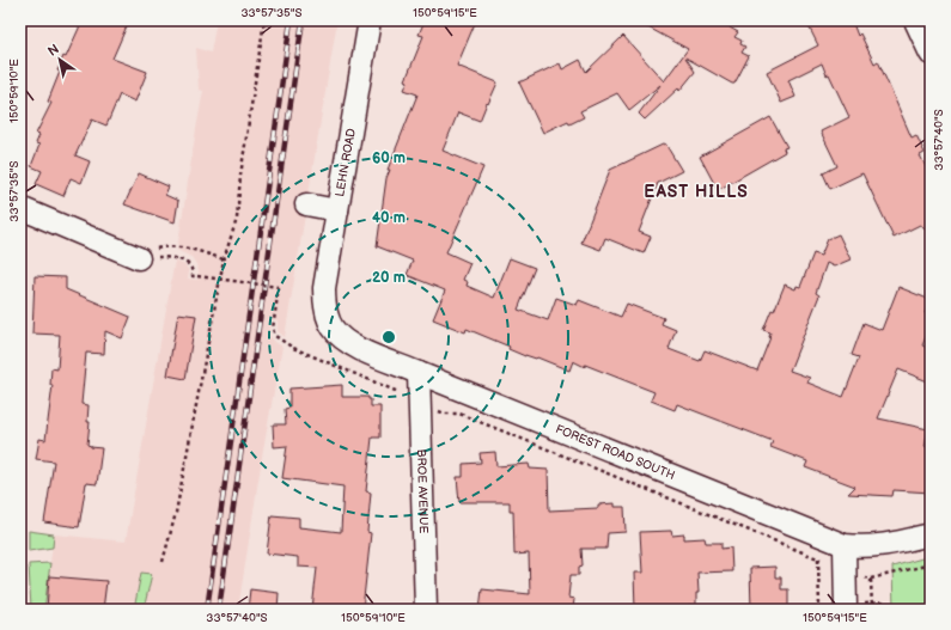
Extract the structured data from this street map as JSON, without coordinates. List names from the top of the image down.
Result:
{
  "streets": {
    "street": ["LEHN ROAD", "FOREST ROAD SOUTH", "BROE AVENUE"]
  },
  "crossings": [
    ["LEHN ROAD", "FOREST ROAD SOUTH"],
    ["FOREST ROAD SOUTH", "BROE AVENUE"]
  ],
  "districts": ["EAST HILLS"],
  "north": "top left",
  "coordinates": [
    "33°57'35\"S",
    "150°59'15\"E",
    "150°59'10\"E",
    "33°57'40\"S"
  ],
  "rings": ["60 m", "40 m", "20 m"]
}
